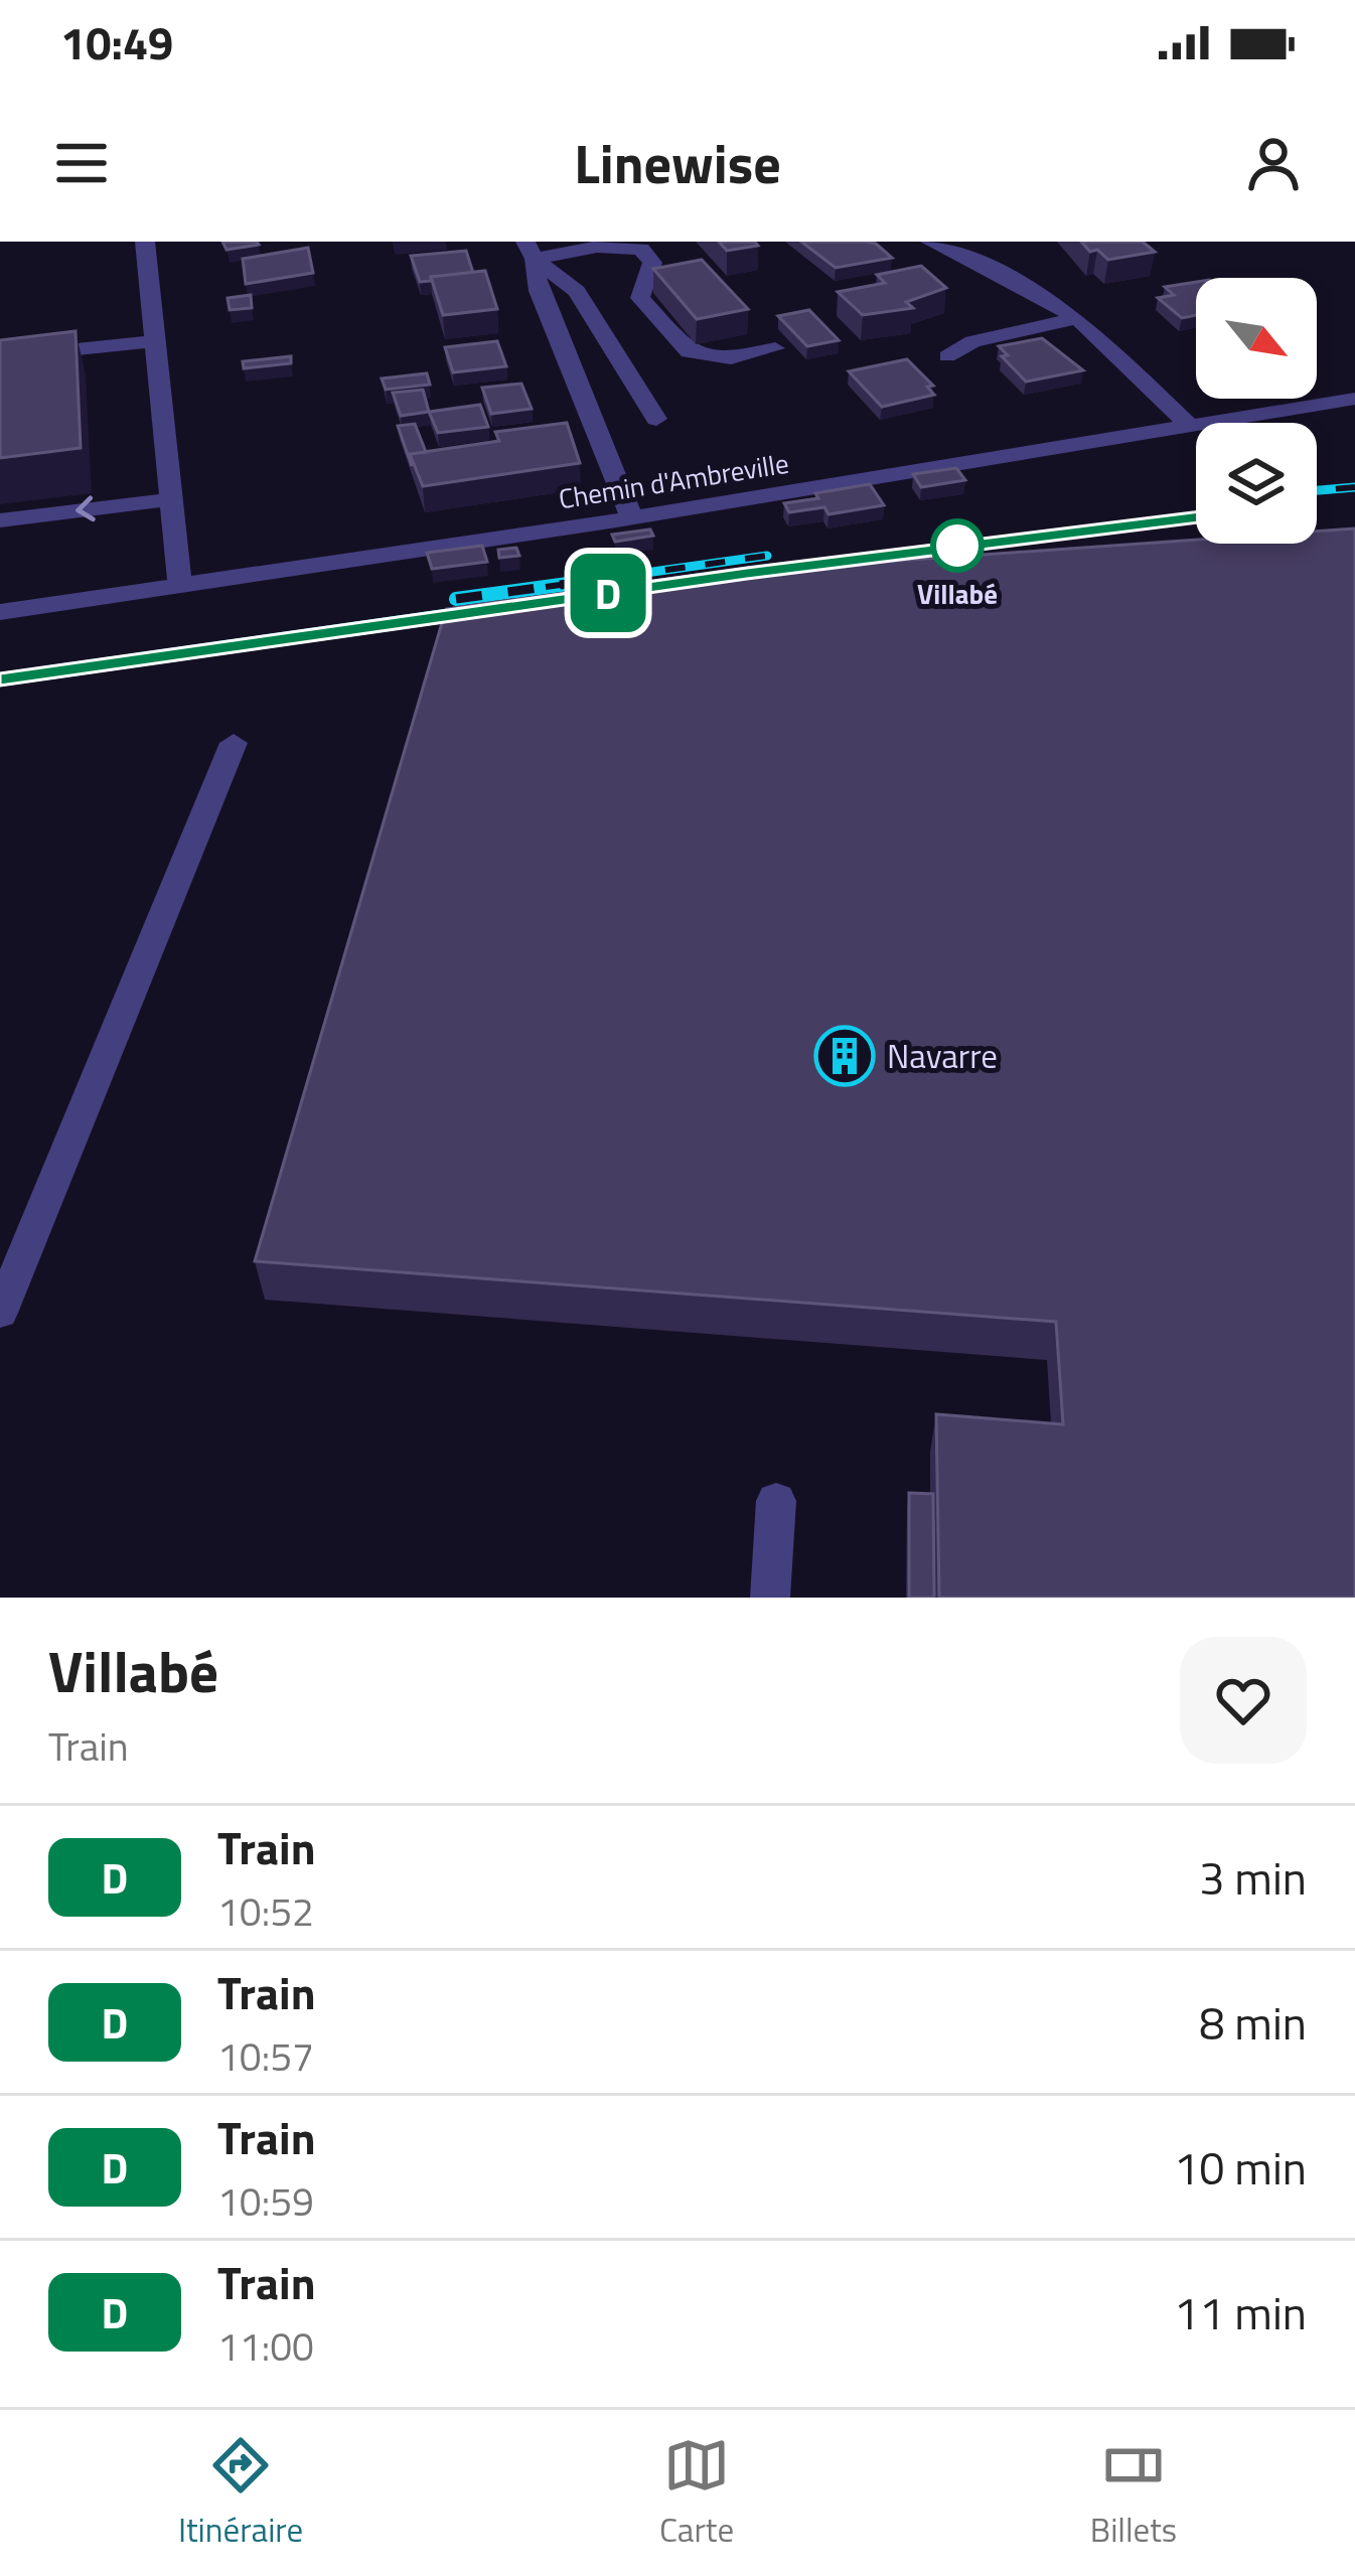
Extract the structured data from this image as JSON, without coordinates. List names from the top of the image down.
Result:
{
  "streets": {
    "street": ["Chemin d'Ambreville"]
  },
  "places": {
    "other": ["Villabé"],
    "building": ["Navarre"]
  },
  "north": "bottom right",
  "page": {
    "status": "10:49",
    "header": "Linewise",
    "on_map": "D",
    "heading": ["Villabé", "Train"],
    "list": [
      {
        "mark": "D",
        "name": "Train",
        "note": "10:52",
        "value": "3 min"
      },
      {
        "mark": "D",
        "name": "Train",
        "note": "10:57",
        "value": "8 min"
      },
      {
        "mark": "D",
        "name": "Train",
        "note": "10:59",
        "value": "10 min"
      },
      {
        "mark": "D",
        "name": "Train",
        "note": "11:00",
        "value": "11 min"
      }
    ],
    "tabs": ["Itinéraire", "Carte", "Billets"]
  }
}
